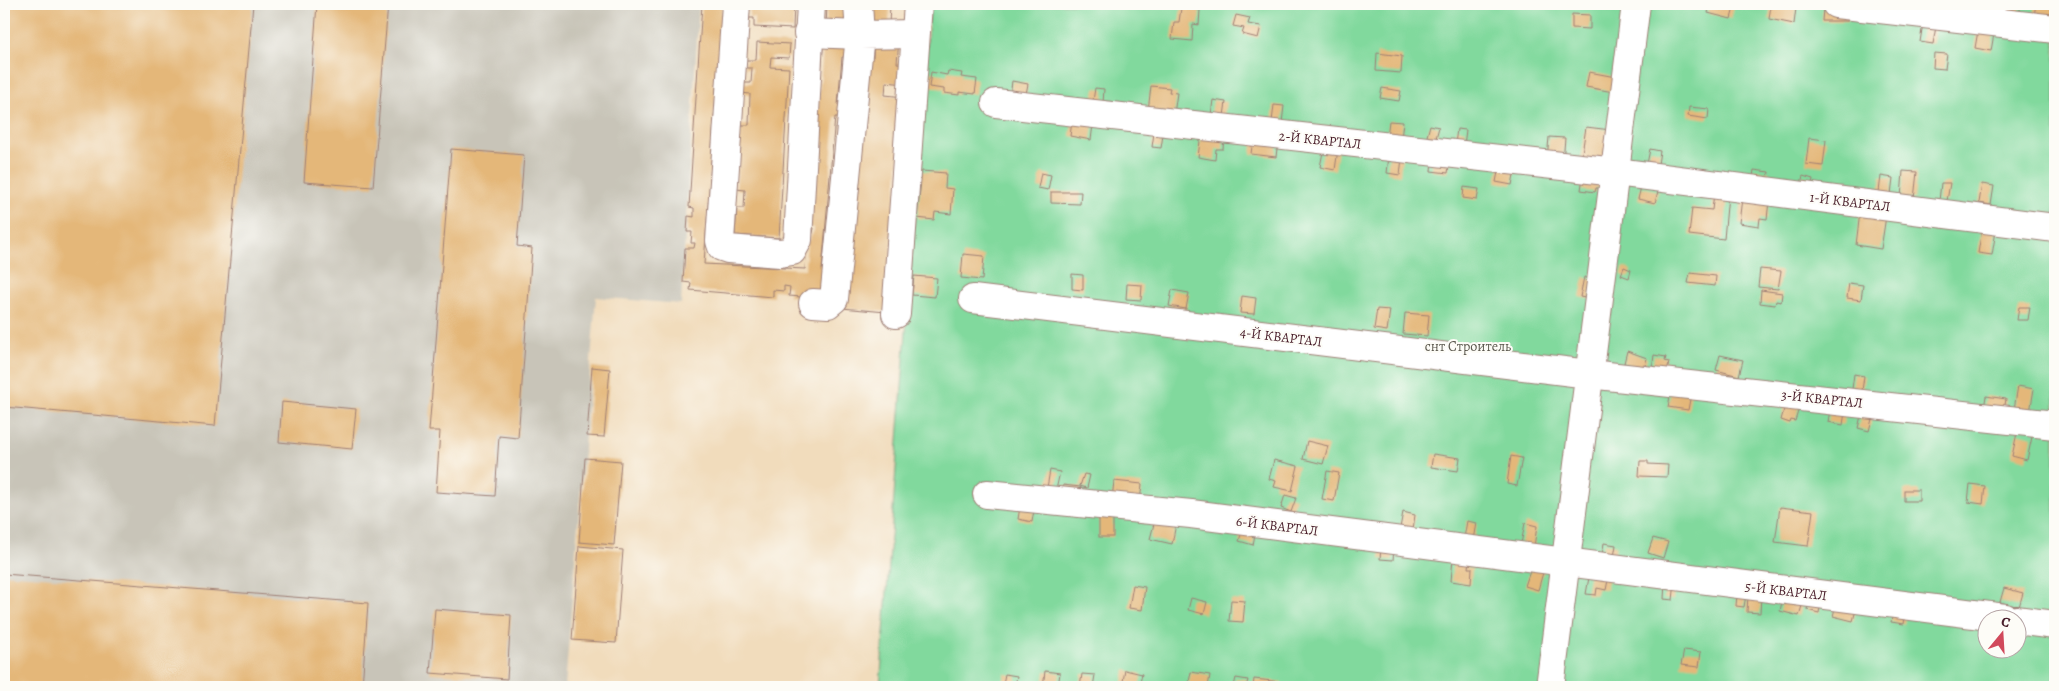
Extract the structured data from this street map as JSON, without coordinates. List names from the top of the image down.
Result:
{
  "streets": {
    "street": [
      "2-Й КВАРТАЛ",
      "1-Й КВАРТАЛ",
      "4-Й КВАРТАЛ",
      "3-Й КВАРТАЛ",
      "6-Й КВАРТАЛ",
      "5-Й КВАРТАЛ"
    ]
  },
  "crossings": [
    ["2-Й КВАРТАЛ", "1-Й КВАРТАЛ"],
    ["4-Й КВАРТАЛ", "3-Й КВАРТАЛ"],
    ["6-Й КВАРТАЛ", "5-Й КВАРТАЛ"]
  ],
  "parks": ["снт Строитель"],
  "north": "top"
}
